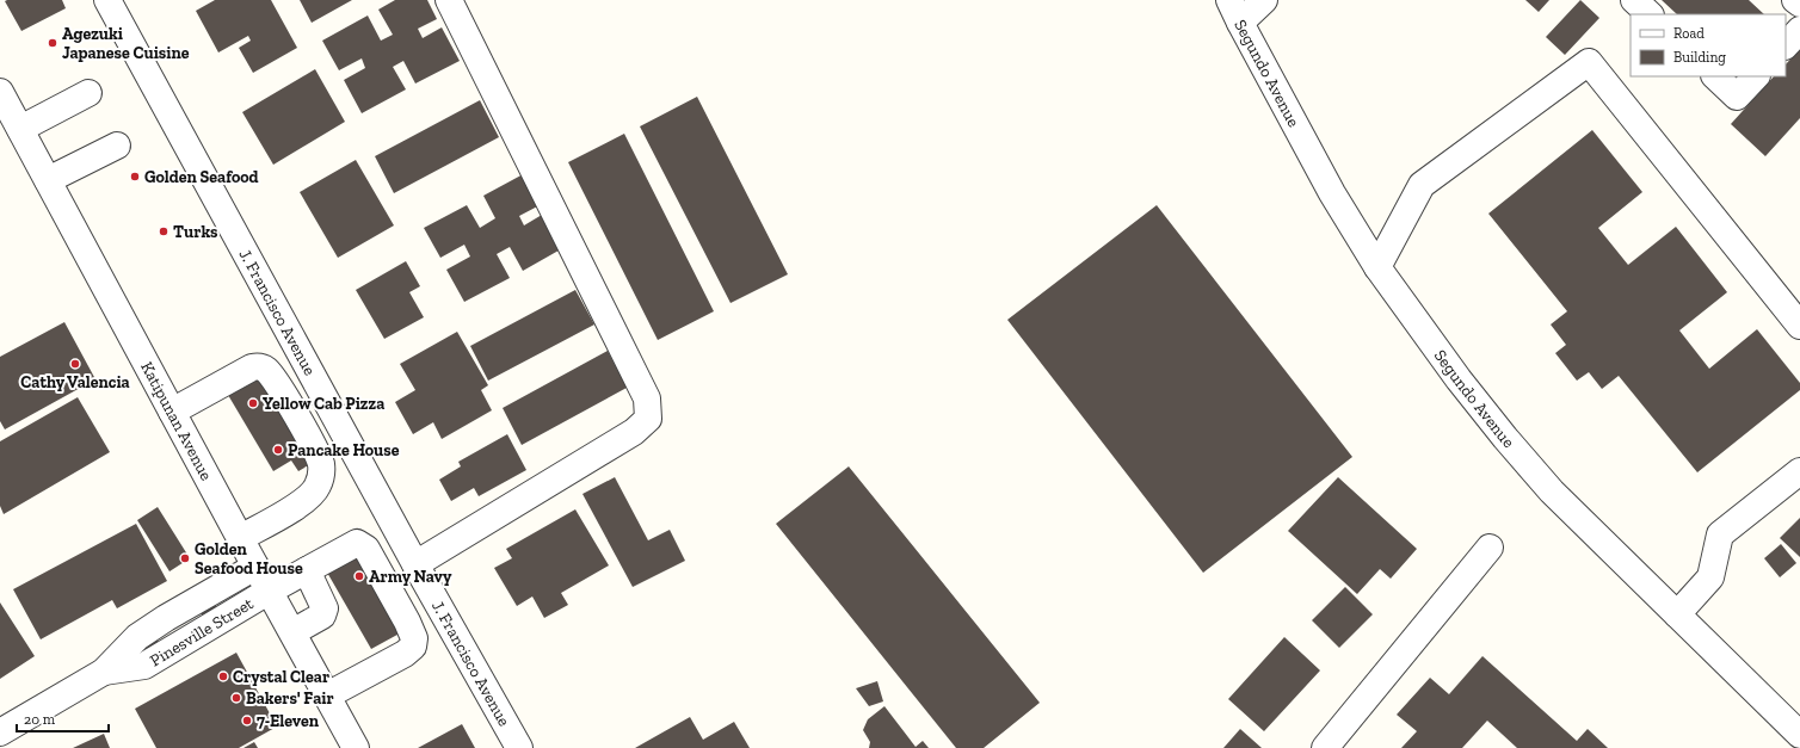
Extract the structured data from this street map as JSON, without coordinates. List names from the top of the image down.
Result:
{
  "streets": {
    "street": [
      "Segundo Avenue",
      "J. Francisco Avenue",
      "Katipunan Avenue",
      "Pinesville Street"
    ]
  },
  "crossings": [
    ["Katipunan Avenue", "Pinesville Street"]
  ],
  "places": [
    "Agezuki Japanese Cuisine",
    "Golden Seafood",
    "Turks",
    "Cathy Valencia",
    "Yellow Cab Pizza",
    "Pancake House",
    "Golden Seafood House",
    "Army Navy",
    "Crystal Clear",
    "Bakers' Fair",
    "7-Eleven"
  ],
  "legend": ["Road", "Building"],
  "scale_bar": "20 m"
}
